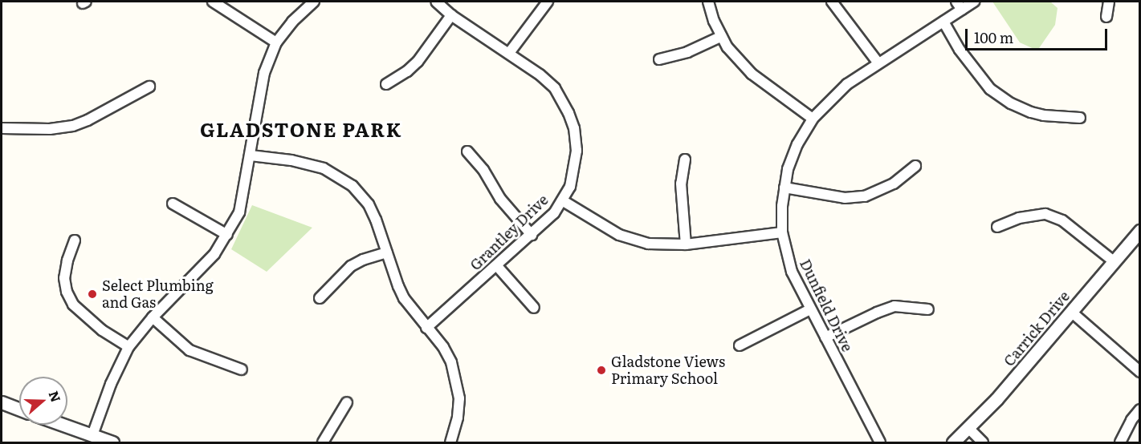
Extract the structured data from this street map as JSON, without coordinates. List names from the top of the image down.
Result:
{
  "streets": {
    "street": ["Grantley Drive", "Dunfield Drive", "Carrick Drive"]
  },
  "districts": ["GLADSTONE PARK"],
  "places": ["Select Plumbing and Gas", "Gladstone Views Primary School"],
  "scale_bar": "100 m",
  "north": "right"
}
